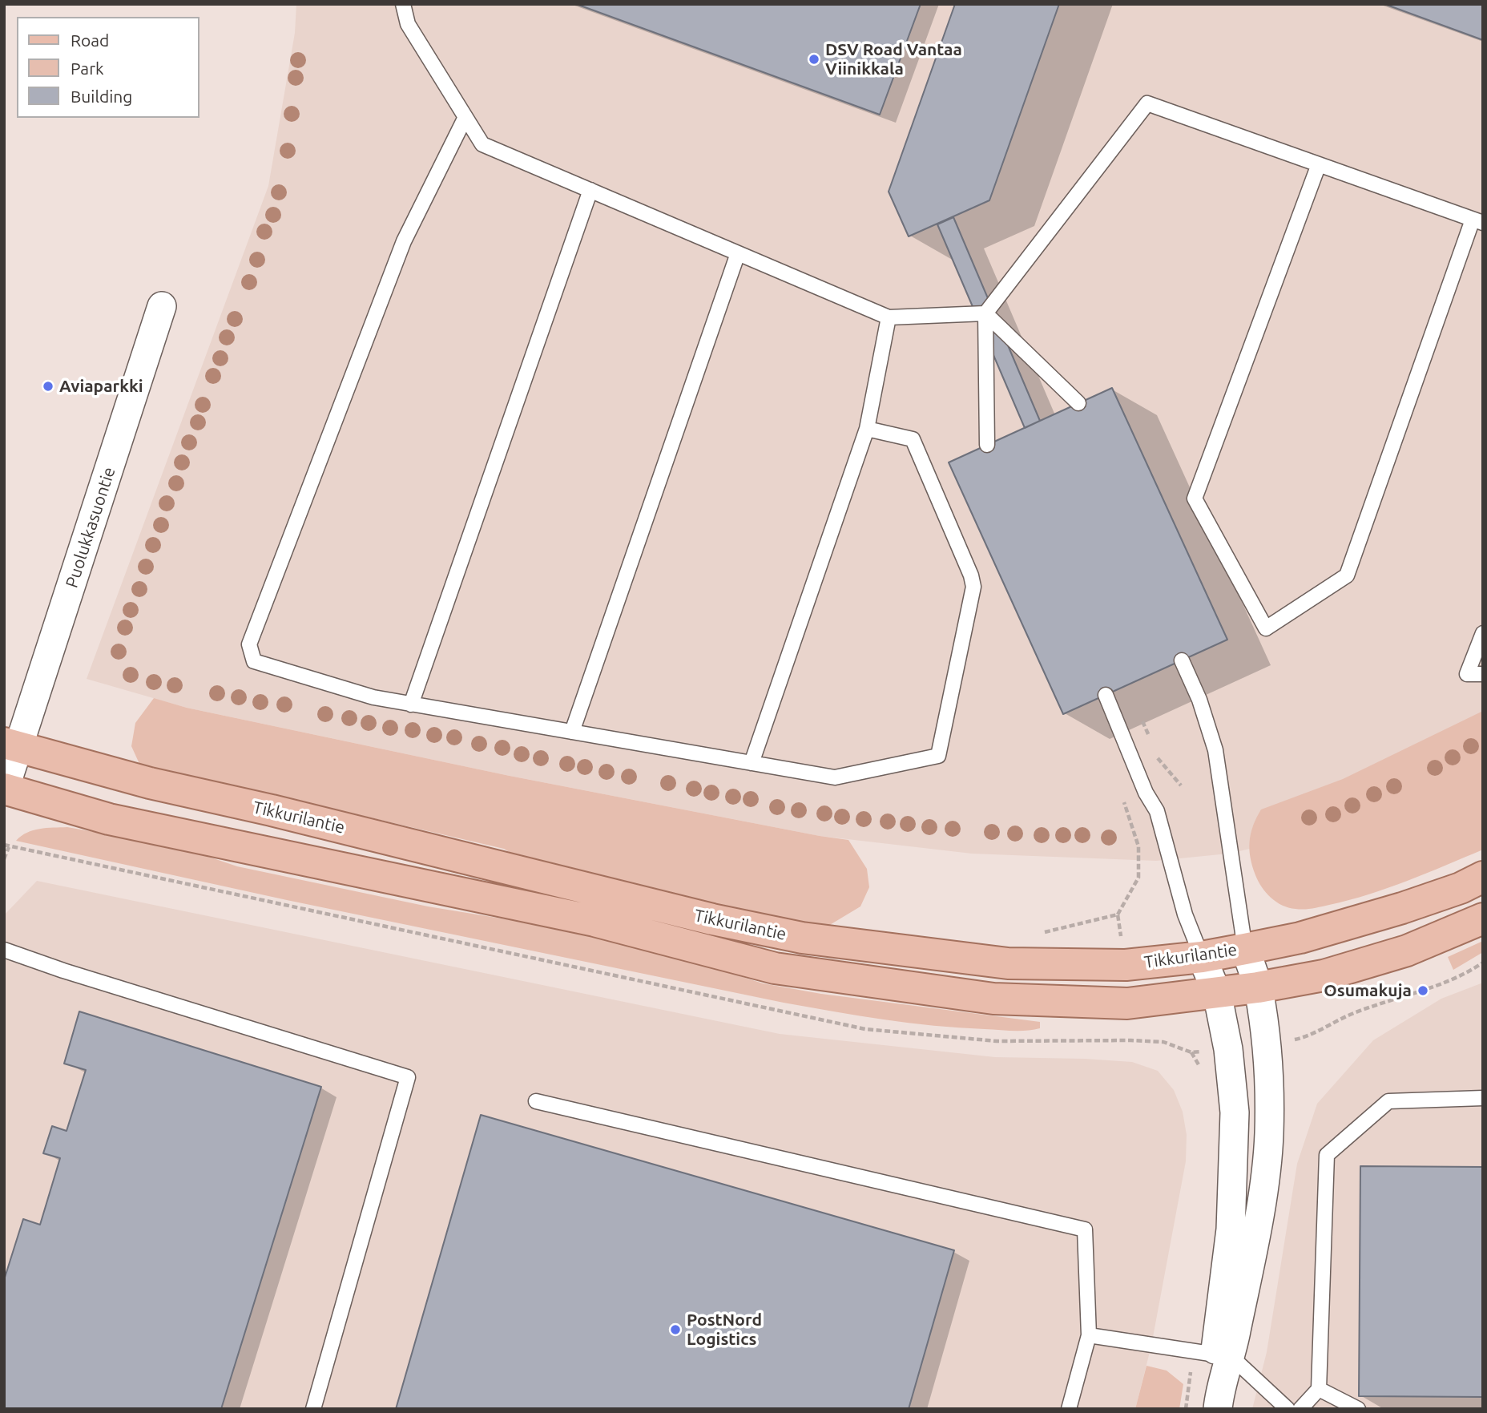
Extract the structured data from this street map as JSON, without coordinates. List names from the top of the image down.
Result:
{
  "streets": {
    "main road": ["Tikkurilantie"],
    "street": ["Puolukkasuontie"]
  },
  "crossings": [
    ["Puolukkasuontie", "Tikkurilantie"]
  ],
  "places": [
    "DSV Road Vantaa Viinikkala",
    "Aviaparkki",
    "Osumakuja",
    "PostNord Logistics"
  ],
  "legend": ["Road", "Park", "Building"]
}
